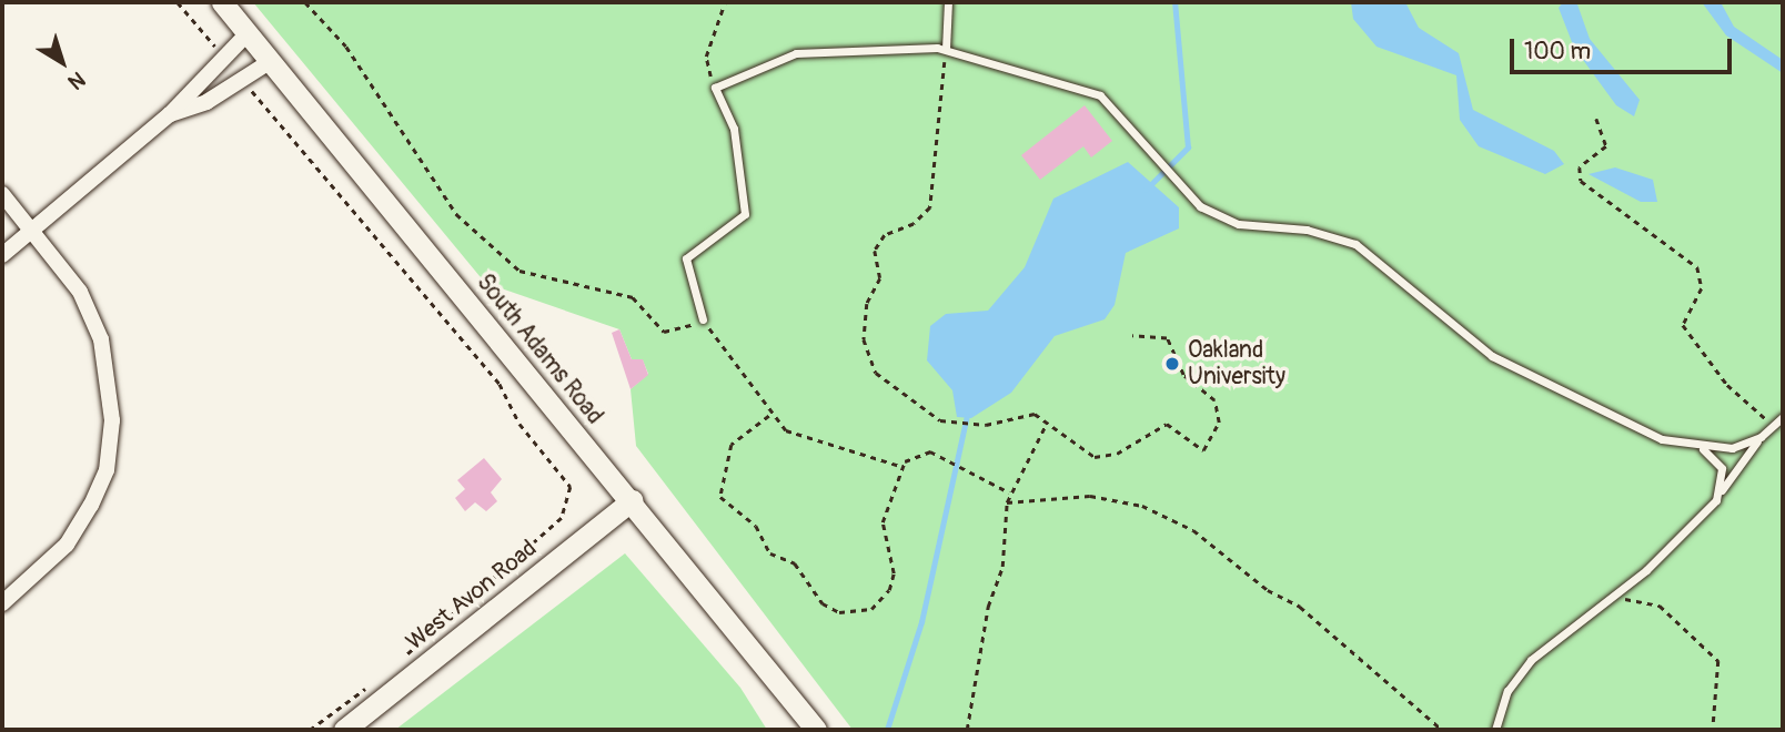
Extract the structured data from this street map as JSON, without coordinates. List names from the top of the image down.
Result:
{
  "streets": {
    "main road": ["South Adams Road", "West Avon Road"]
  },
  "crossings": [
    ["South Adams Road", "West Avon Road"]
  ],
  "places": ["Oakland University"],
  "scale_bar": "100 m",
  "north": "bottom right"
}
